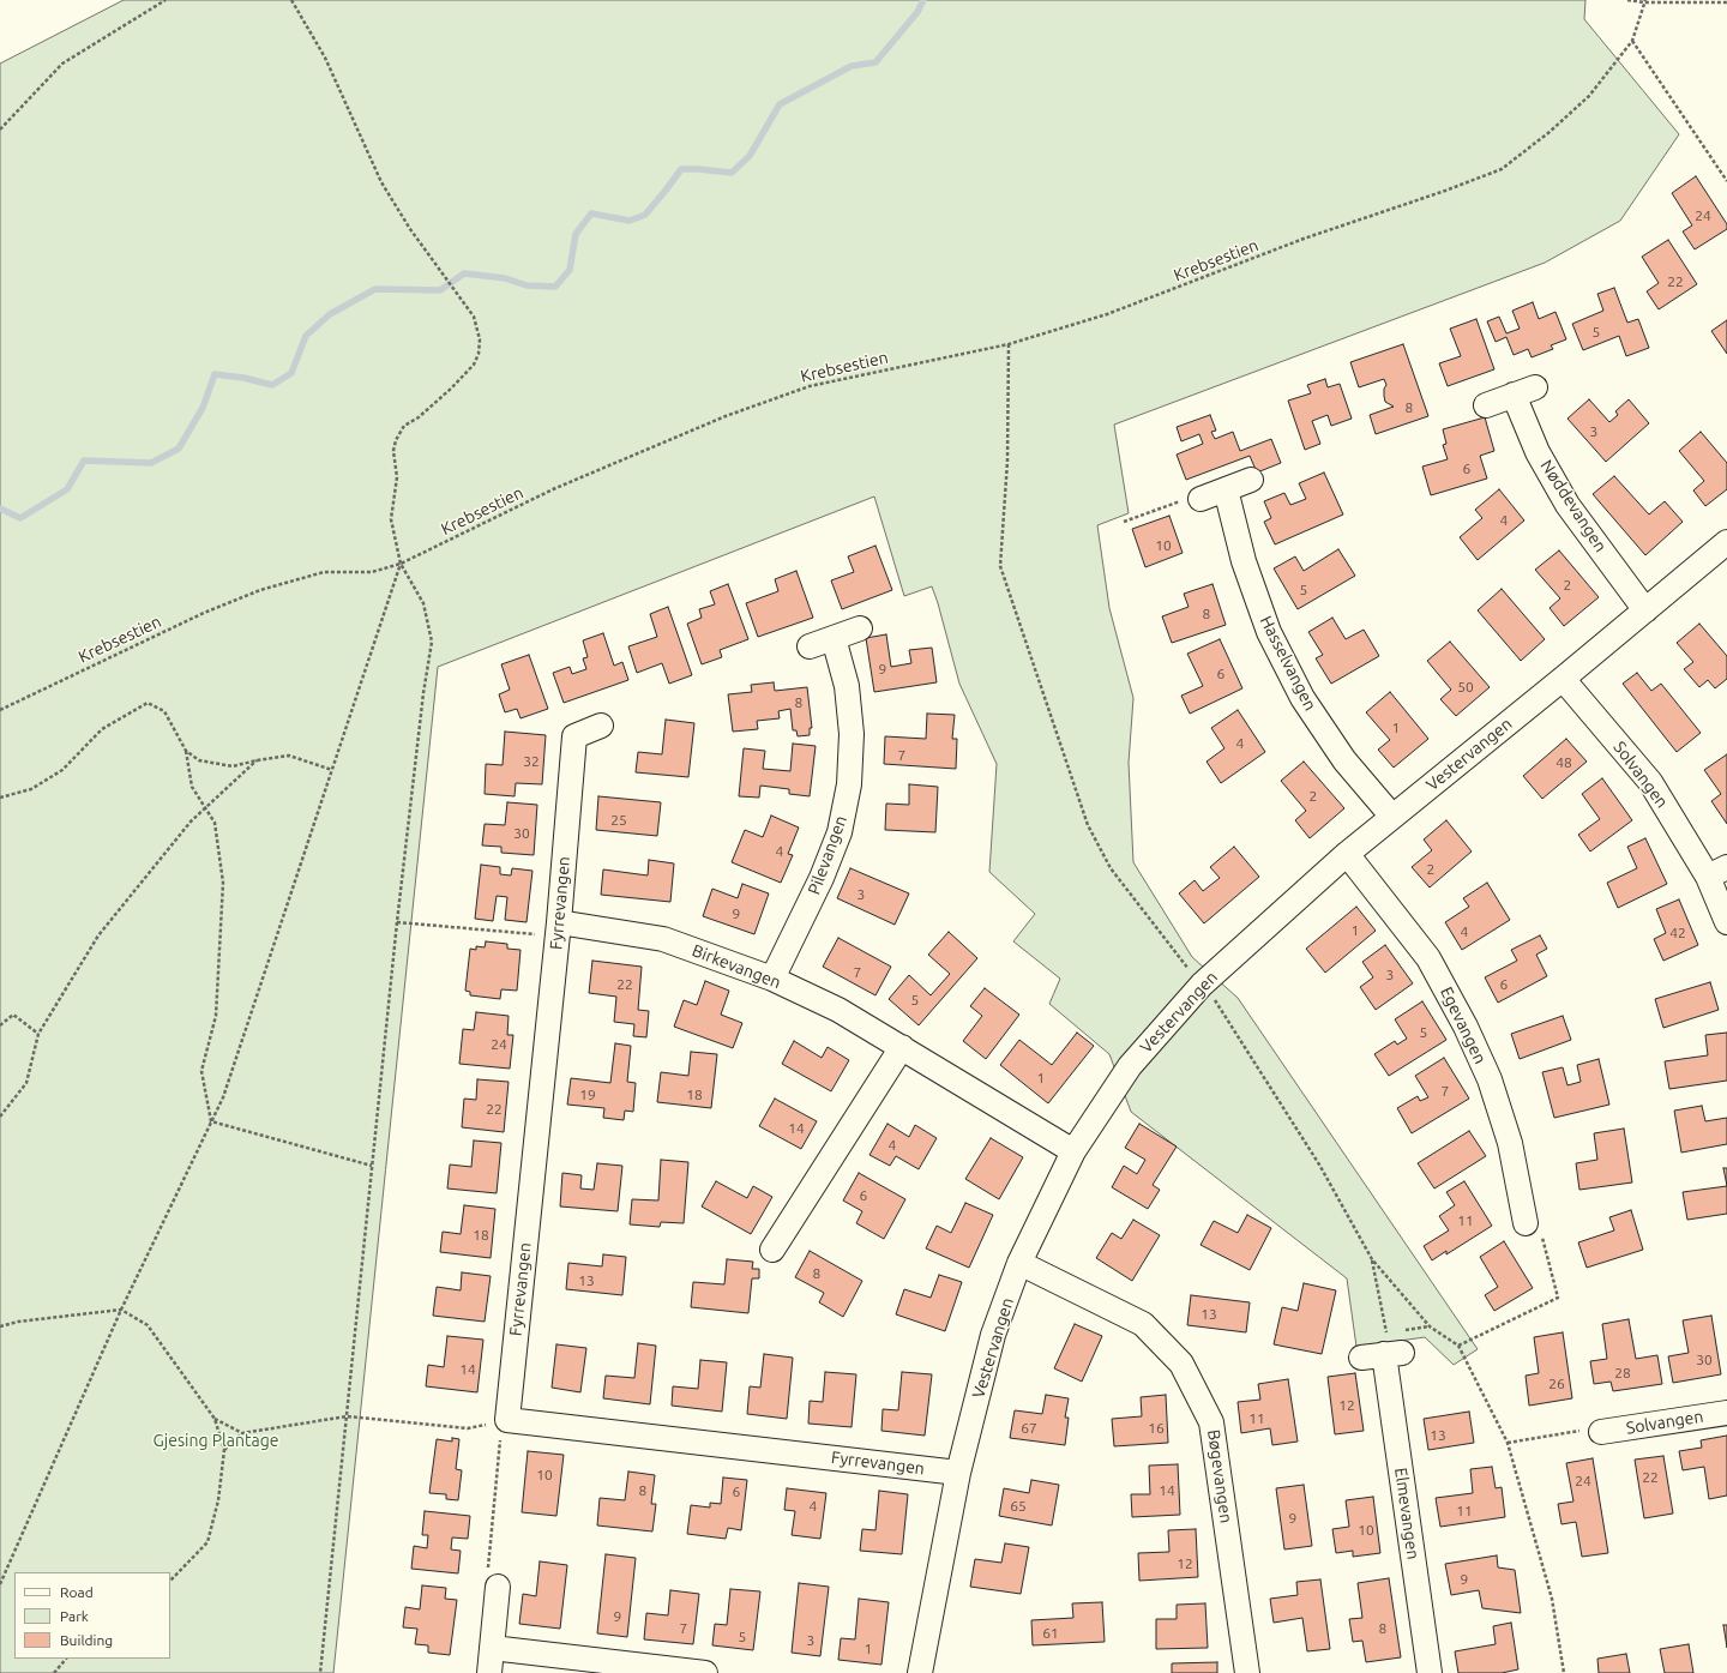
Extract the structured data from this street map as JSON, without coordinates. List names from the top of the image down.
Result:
{
  "streets": {
    "street": [
      "Nøddevangen",
      "Hasselvangen",
      "Vestervangen",
      "Solvangen",
      "Pilevangen",
      "Fyrrevangen",
      "Birkevangen",
      "Egevangen",
      "Bøgevangen",
      "Elmevangen"
    ],
    "path": ["Krebsestien"]
  },
  "crossings": [
    ["Nøddevangen", "Vestervangen"],
    ["Hasselvangen", "Vestervangen"],
    ["Vestervangen", "Solvangen"],
    ["Vestervangen", "Fyrrevangen"],
    ["Vestervangen", "Birkevangen"],
    ["Vestervangen", "Egevangen"],
    ["Vestervangen", "Bøgevangen"],
    ["Pilevangen", "Birkevangen"],
    ["Fyrrevangen", "Birkevangen"]
  ],
  "parks": ["Gjesing Plantage"],
  "house_numbers": [
    "24",
    "22",
    "5",
    "8",
    "3",
    "6",
    "4",
    "10",
    "2",
    "5",
    "8",
    "9",
    "6",
    "50",
    "8",
    "1",
    "4",
    "7",
    "32",
    "48",
    "2",
    "25",
    "30",
    "4",
    "2",
    "3",
    "9",
    "1",
    "4",
    "42",
    "7",
    "3",
    "22",
    "6",
    "5",
    "5",
    "24",
    "1",
    "7",
    "19",
    "18",
    "22",
    "14",
    "4",
    "6",
    "11",
    "18",
    "8",
    "13",
    "13",
    "30",
    "14",
    "28",
    "26",
    "12",
    "11",
    "67",
    "16",
    "13",
    "10",
    "22",
    "24",
    "8",
    "14",
    "6",
    "4",
    "65",
    "11",
    "9",
    "10",
    "12",
    "9",
    "9",
    "7",
    "8",
    "61",
    "5",
    "3",
    "1"
  ],
  "legend": ["Road", "Park", "Building"]
}
